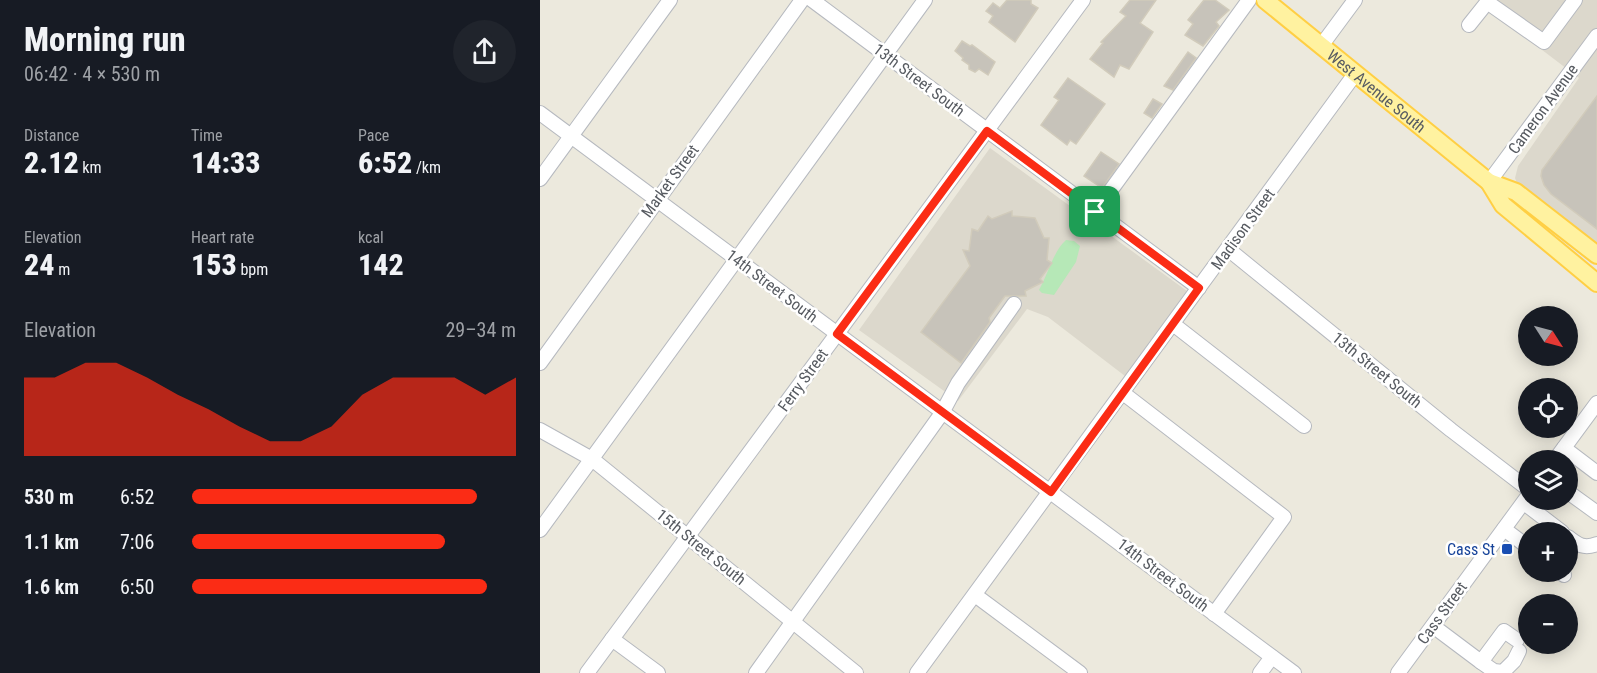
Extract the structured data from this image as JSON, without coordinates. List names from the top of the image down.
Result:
{
  "streets": {
    "main road": ["West Avenue South"],
    "street": [
      "13th Street South",
      "Cameron Avenue",
      "Market Street",
      "Madison Street",
      "14th Street South",
      "Ferry Street",
      "15th Street South",
      "Cass Street"
    ]
  },
  "crossings": [
    ["13th Street South", "Madison Street"],
    ["13th Street South", "Ferry Street"],
    ["West Avenue South", "Cameron Avenue"],
    ["West Avenue South", "Madison Street"],
    ["Market Street", "14th Street South"],
    ["Madison Street", "14th Street South"],
    ["14th Street South", "Ferry Street"],
    ["Ferry Street", "15th Street South"]
  ],
  "places": {
    "transit": ["Cass St"]
  },
  "north": "bottom right",
  "page": {
    "heading": ["Morning run", "06:42 · 4 × 530 m"],
    "stats": [
      ["Distance", "2.12 km"],
      ["Time", "14:33"],
      ["Pace", "6:52 /km"],
      ["Elevation", "24 m"],
      ["Heart rate", "153 bpm"],
      ["kcal", "142"]
    ],
    "chart": ["Elevation", "29–34 m"],
    "map_buttons": ["+", "−"],
    "list": [
      {
        "name": "530 m",
        "note": "6:52"
      },
      {
        "name": "1.1 km",
        "note": "7:06"
      },
      {
        "name": "1.6 km",
        "note": "6:50"
      }
    ]
  }
}
